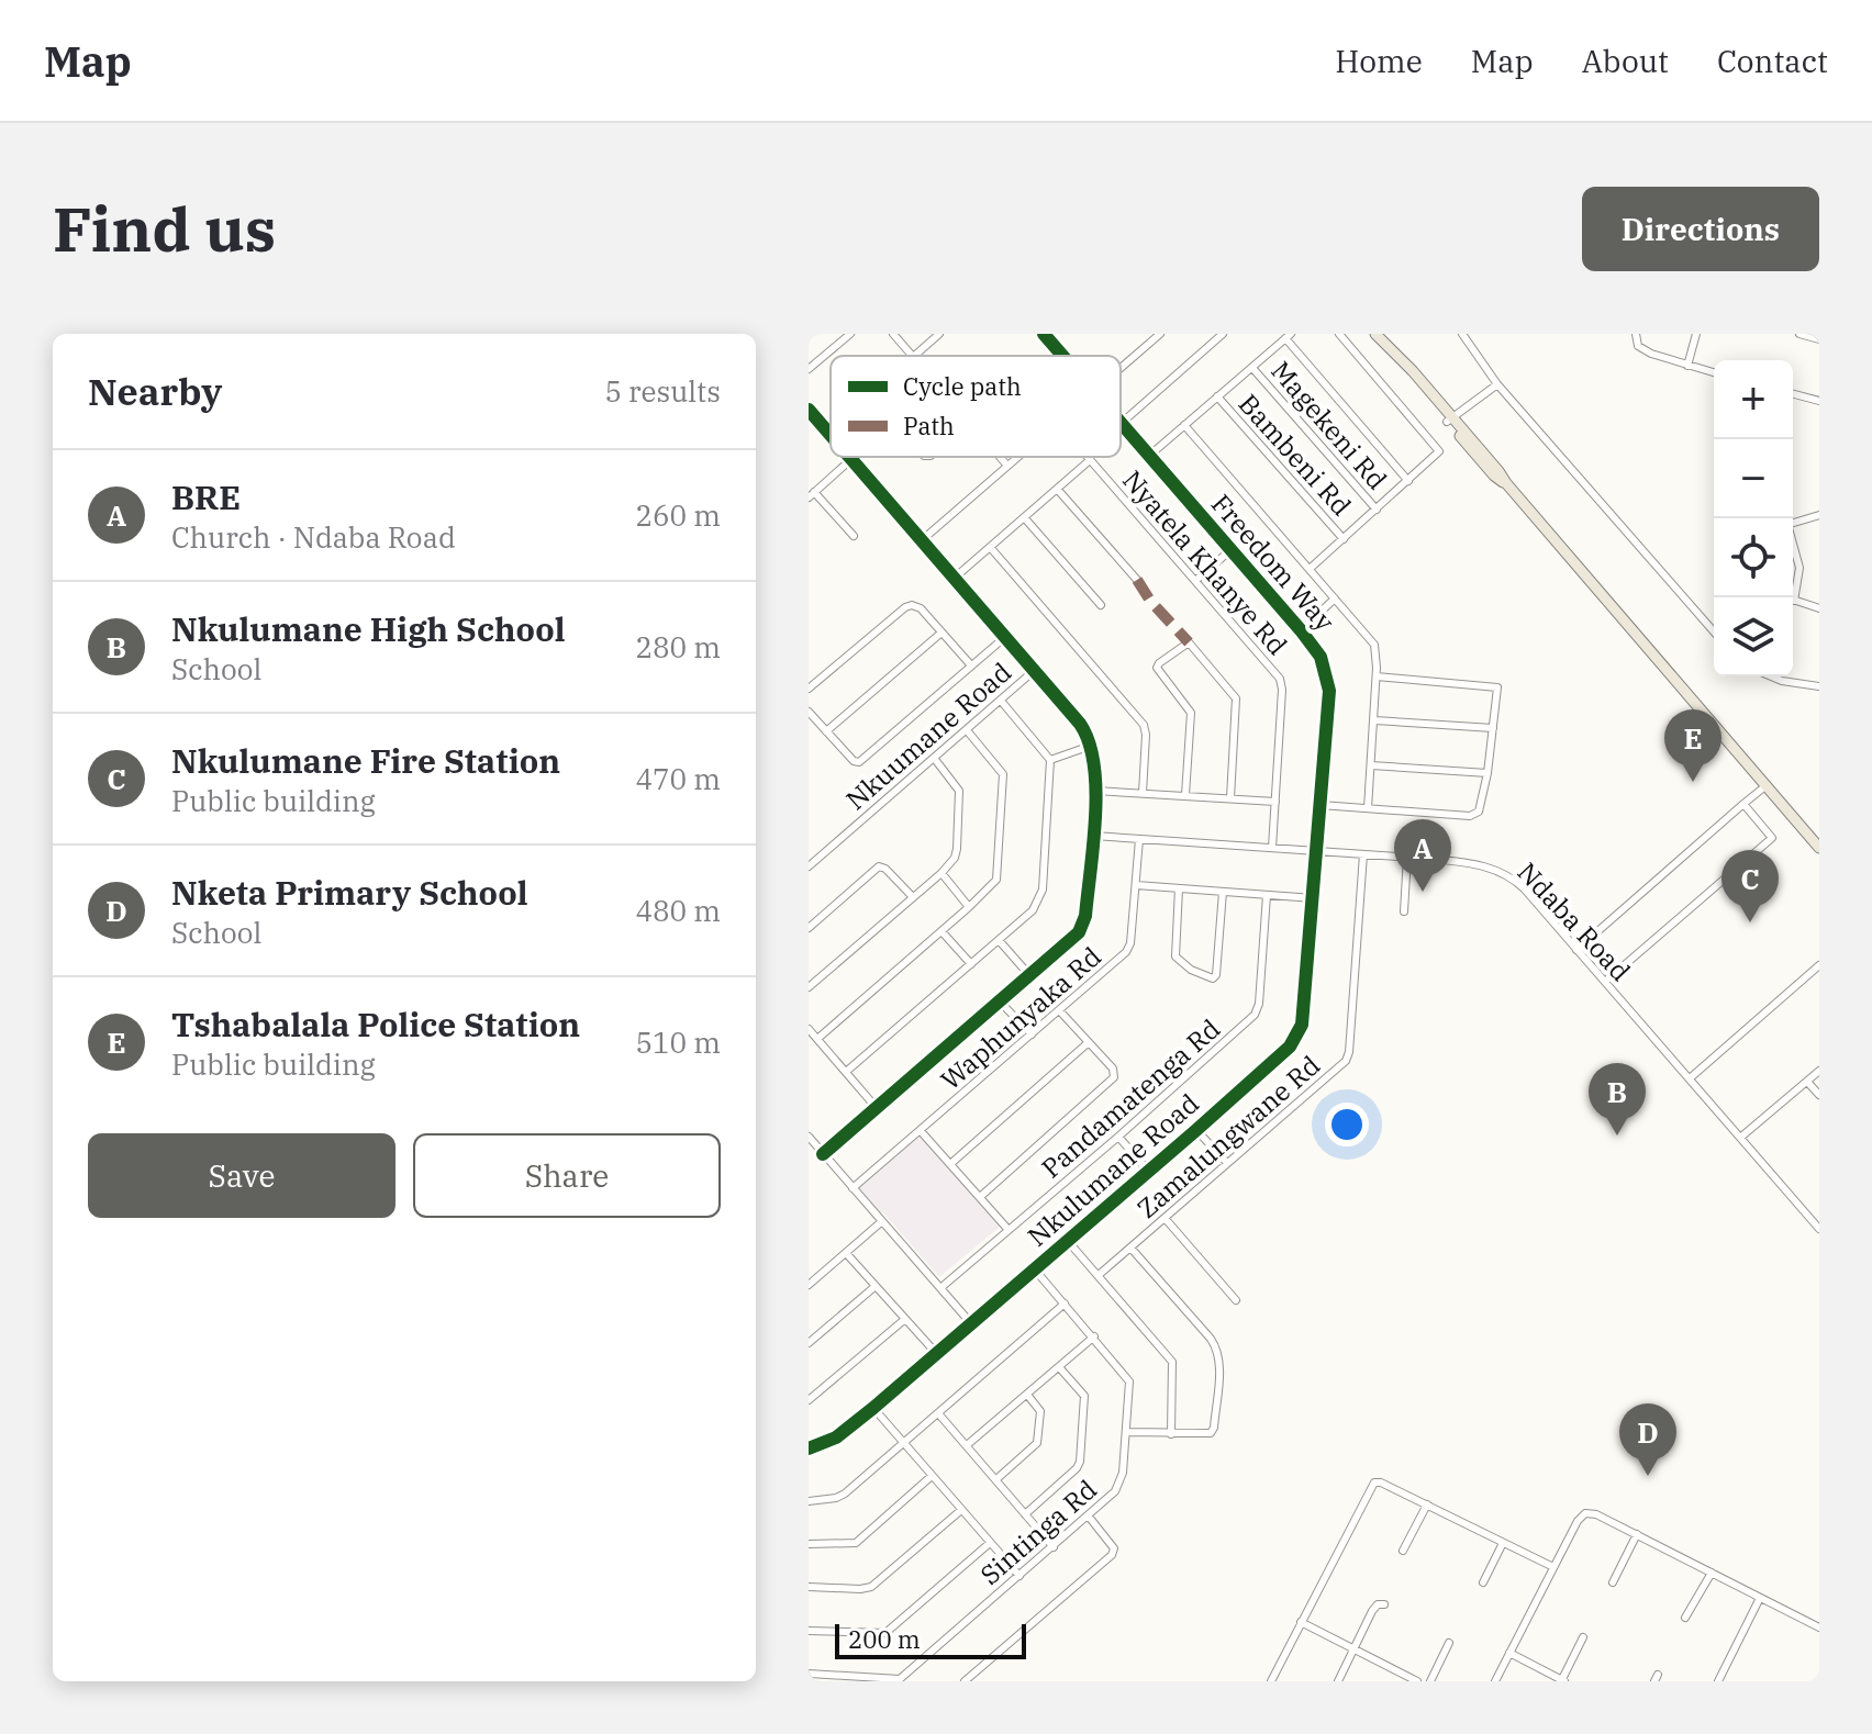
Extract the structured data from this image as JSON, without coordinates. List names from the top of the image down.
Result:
{
  "streets": {
    "street": [
      "Magekeni Rd",
      "Bambeni Rd",
      "Nyatela Khanye Rd",
      "Freedom Way",
      "Nkuumane Road",
      "Ndaba Road",
      "Waphunyaka Rd",
      "Pandamatenga Rd",
      "Zamalungwane Rd",
      "Nkulumane Road",
      "Sintinga Rd"
    ]
  },
  "crossings": [
    ["Nyatela Khanye Rd", "Ndaba Road"],
    ["Freedom Way", "Ndaba Road"],
    ["Freedom Way", "Nkulumane Road"],
    ["Ndaba Road", "Waphunyaka Rd"],
    ["Ndaba Road", "Zamalungwane Rd"],
    ["Ndaba Road", "Nkulumane Road"],
    ["Nkulumane Road", "Sintinga Rd"]
  ],
  "legend": ["Cycle path", "Path"],
  "scale_bar": "200 m",
  "page": {
    "header": "Map",
    "nav": [
      "Home",
      "Map",
      "About",
      "Contact"
    ],
    "buttons": [
      "Directions",
      ["Save", "Share"]
    ],
    "title": "Find us",
    "heading": ["Nearby", "5 results"],
    "map_buttons": ["+", "−"],
    "list": [
      {
        "mark": "A",
        "name": "BRE",
        "note": "Church · Ndaba Road",
        "value": "260 m"
      },
      {
        "mark": "B",
        "name": "Nkulumane High School",
        "note": "School",
        "value": "280 m"
      },
      {
        "mark": "C",
        "name": "Nkulumane Fire Station",
        "note": "Public building",
        "value": "470 m"
      },
      {
        "mark": "D",
        "name": "Nketa Primary School",
        "note": "School",
        "value": "480 m"
      },
      {
        "mark": "E",
        "name": "Tshabalala Police Station",
        "note": "Public building",
        "value": "510 m"
      }
    ],
    "pins": [
      "E",
      "A",
      "C",
      "B",
      "D"
    ],
    "scale": "200 m"
  }
}
